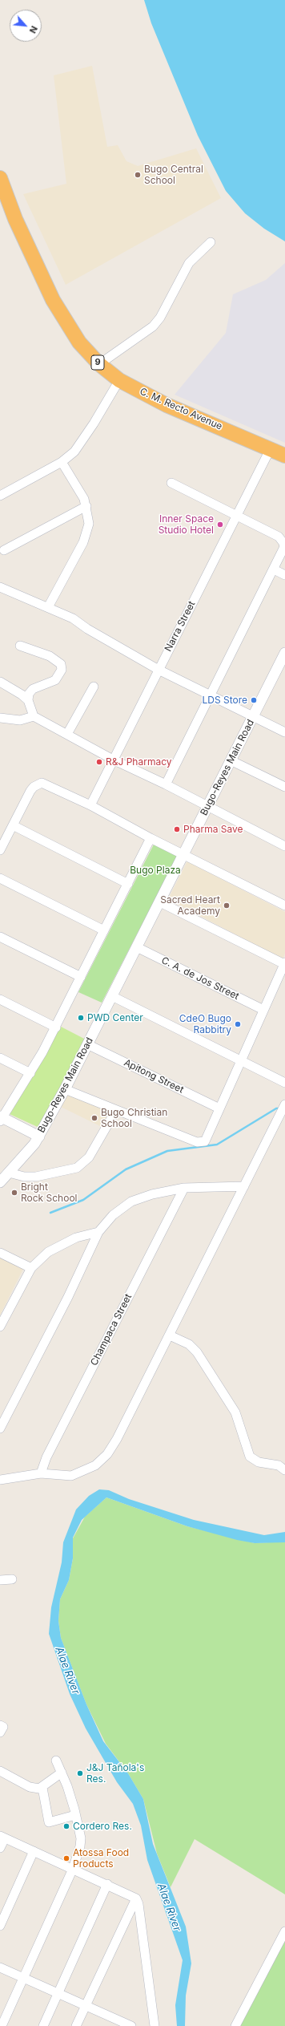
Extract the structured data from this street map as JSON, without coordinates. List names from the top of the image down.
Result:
{
  "streets": {
    "highway": ["9", "C. M. Recto Avenue"],
    "street": [
      "Narra Street",
      "Bugo-Reyes Main Road",
      "C. A. de Jos Street",
      "Apitong Street",
      "Champaca Street"
    ]
  },
  "crossings": [
    ["C. M. Recto Avenue", "Narra Street"],
    ["Bugo-Reyes Main Road", "C. A. de Jos Street"],
    ["Bugo-Reyes Main Road", "Apitong Street"]
  ],
  "water": ["Alae River"],
  "parks": ["Bugo Plaza"],
  "places": [
    "Bugo Central School",
    "Inner Space Studio Hotel",
    "LDS Store",
    "R&J Pharmacy",
    "Pharma Save",
    "Sacred Heart Academy",
    "PWD Center",
    "CdeO Bugo Rabbitry",
    "Bugo Christian School",
    "Bright Rock School",
    "J&J Tañola's Res.",
    "Cordero Res.",
    "Atossa Food Products"
  ],
  "north": "bottom right"
}
